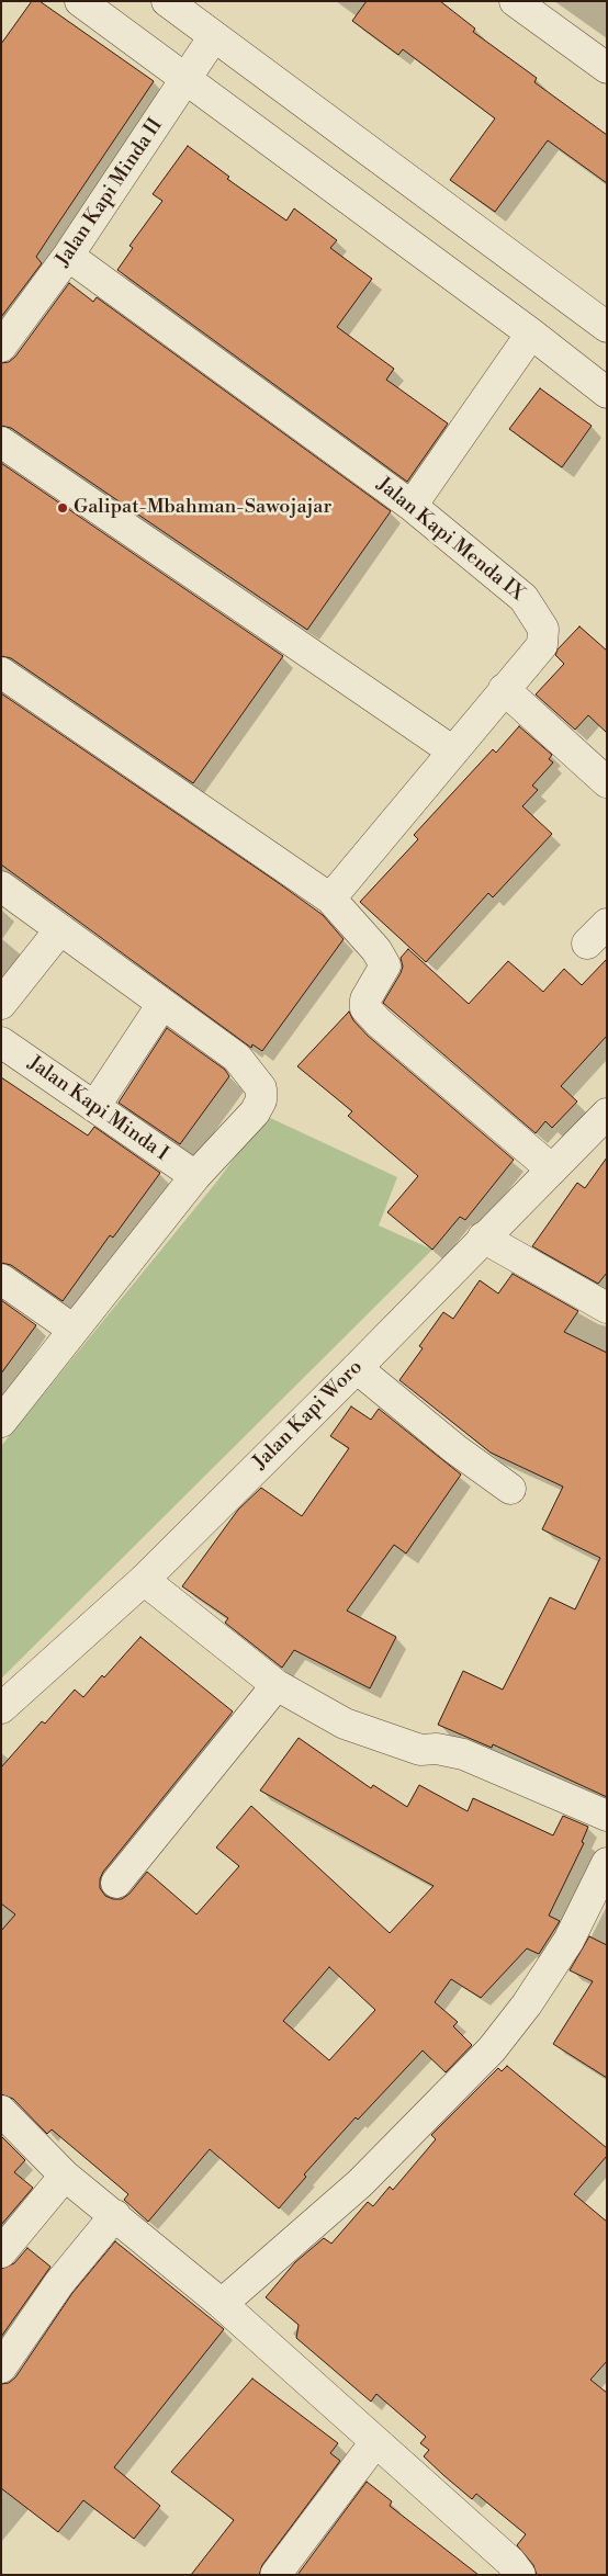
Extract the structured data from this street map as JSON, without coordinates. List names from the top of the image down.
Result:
{
  "streets": {
    "street": [
      "Jalan Kapi Minda II",
      "Jalan Kapi Menda IX",
      "Jalan Kapi Minda I",
      "Jalan Kapi Woro"
    ]
  },
  "crossings": [
    ["Jalan Kapi Minda II", "Jalan Kapi Menda IX"]
  ],
  "places": ["Galipat-Mbahman-Sawojajar"]
}
